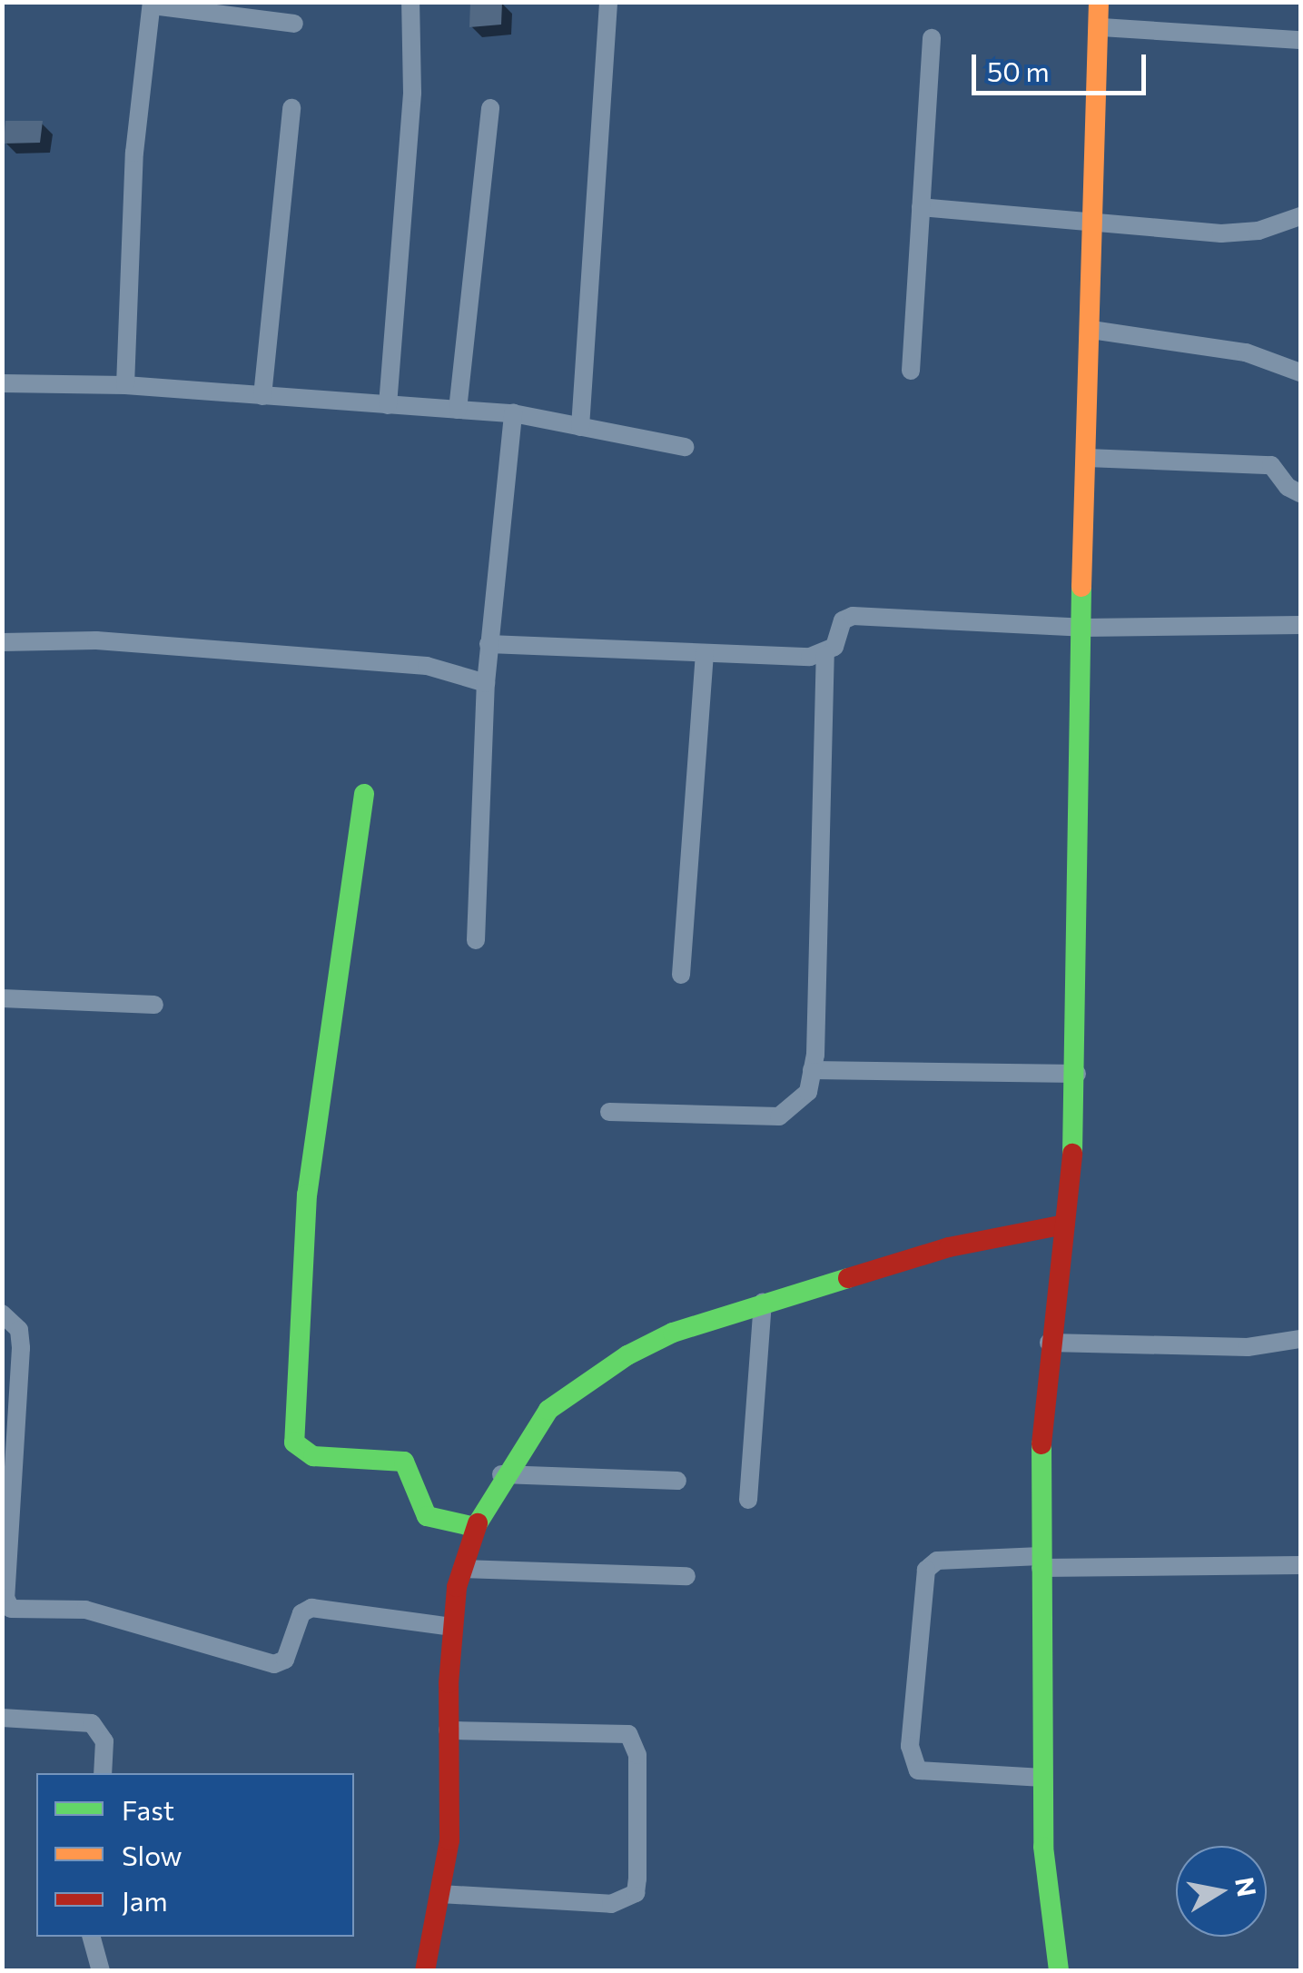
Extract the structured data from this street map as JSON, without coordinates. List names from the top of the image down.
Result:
{
  "legend": ["Fast", "Slow", "Jam"],
  "scale_bar": "50 m",
  "north": "right"
}
